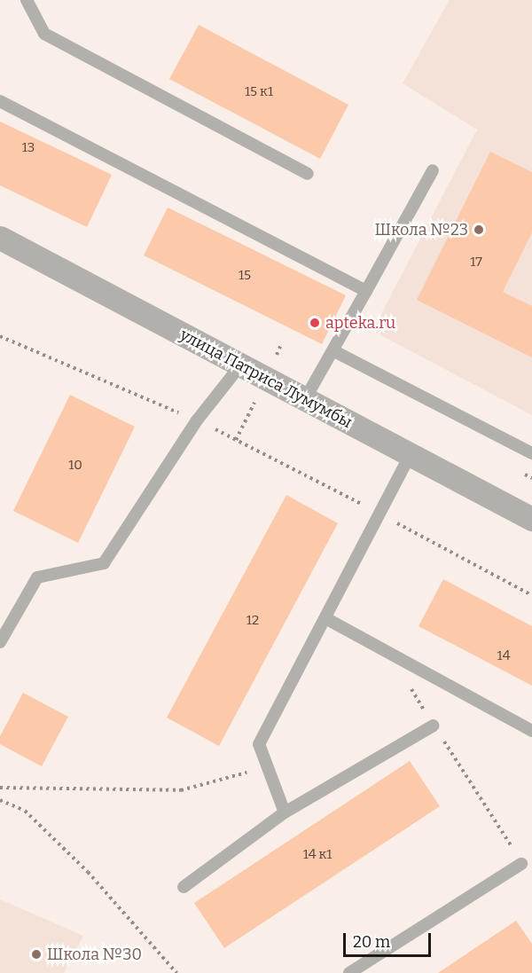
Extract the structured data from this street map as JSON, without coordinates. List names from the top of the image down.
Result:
{
  "streets": {
    "street": ["улица Патриса Лумумбы"]
  },
  "places": ["Школа №23", "apteka.ru", "Школа №30"],
  "house_numbers": [
    "15 к1",
    "13",
    "17",
    "15",
    "10",
    "12",
    "14",
    "14 к1"
  ],
  "scale_bar": "20 m"
}
